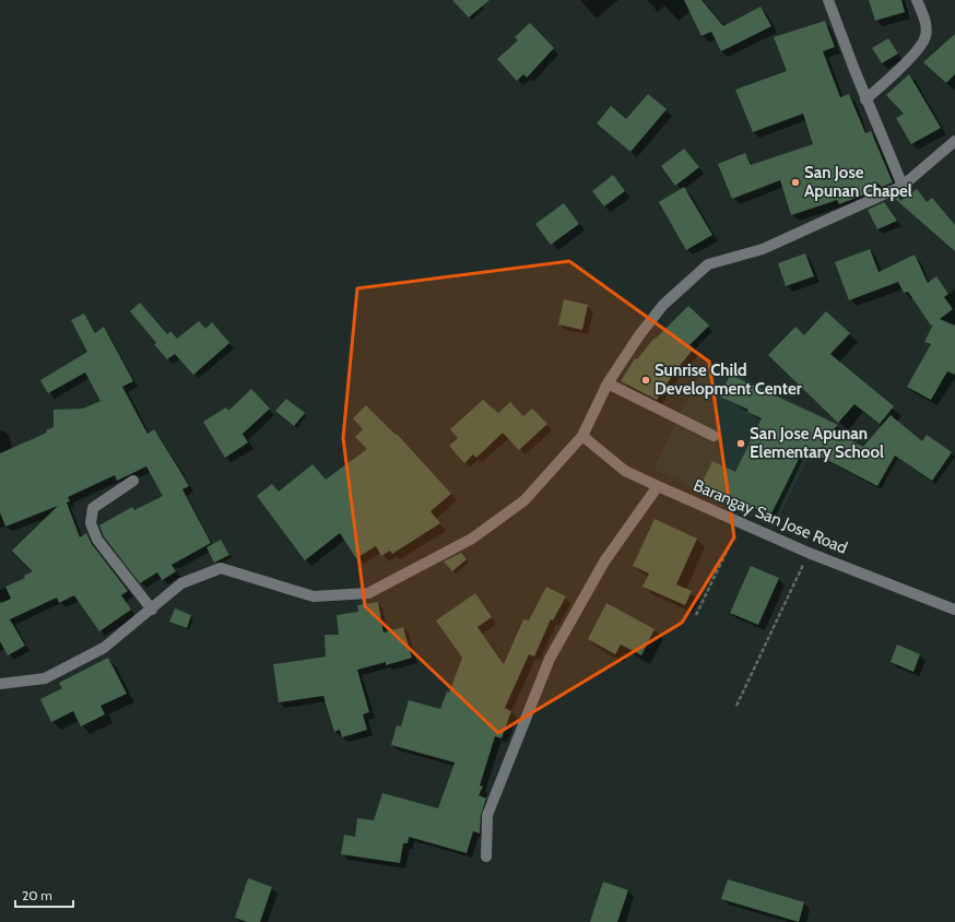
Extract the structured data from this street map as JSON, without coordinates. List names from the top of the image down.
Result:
{
  "streets": {
    "street": ["Barangay San Jose Road"]
  },
  "places": ["San Jose Apunan Chapel", "Sunrise Child Development Center", "San Jose Apunan Elementary School"],
  "scale_bar": "20 m"
}
